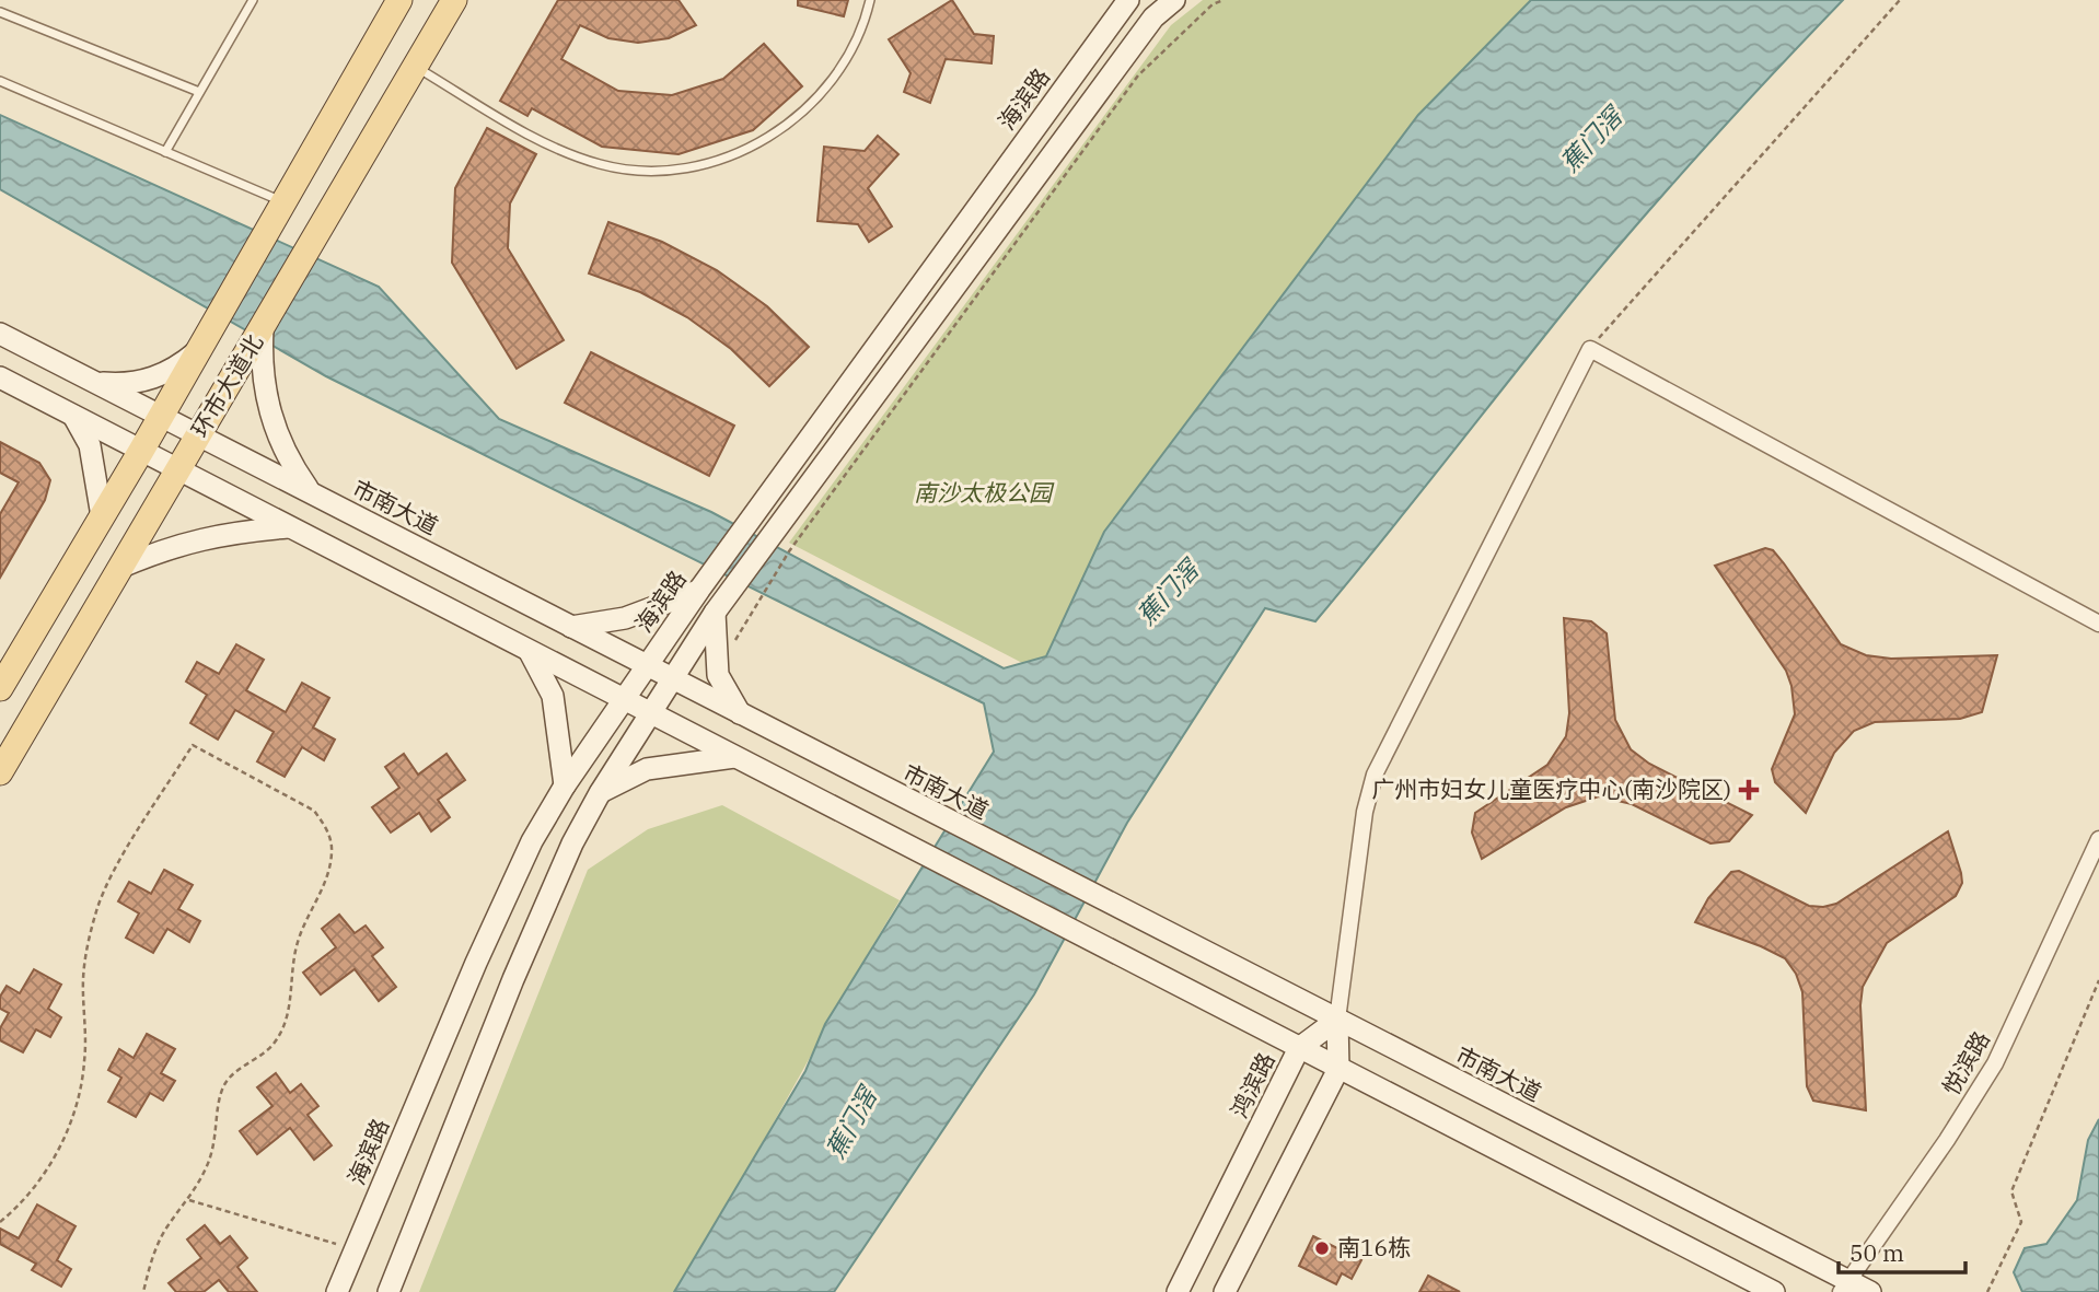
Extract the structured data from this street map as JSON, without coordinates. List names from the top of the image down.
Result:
{
  "streets": {
    "main road": [
      "海滨路",
      "环市大道北",
      "市南大道",
      "鸿滨路"
    ],
    "street": ["悦滨路"]
  },
  "crossings": [
    ["海滨路", "市南大道"],
    ["环市大道北", "市南大道"],
    ["市南大道", "悦滨路"],
    ["市南大道", "鸿滨路"]
  ],
  "water": ["蕉门滘"],
  "parks": ["南沙太极公园"],
  "places": {
    "health": ["广州市妇女儿童医疗中心(南沙院区)"],
    "other": ["南16栋"]
  },
  "scale_bar": "50 m"
}
